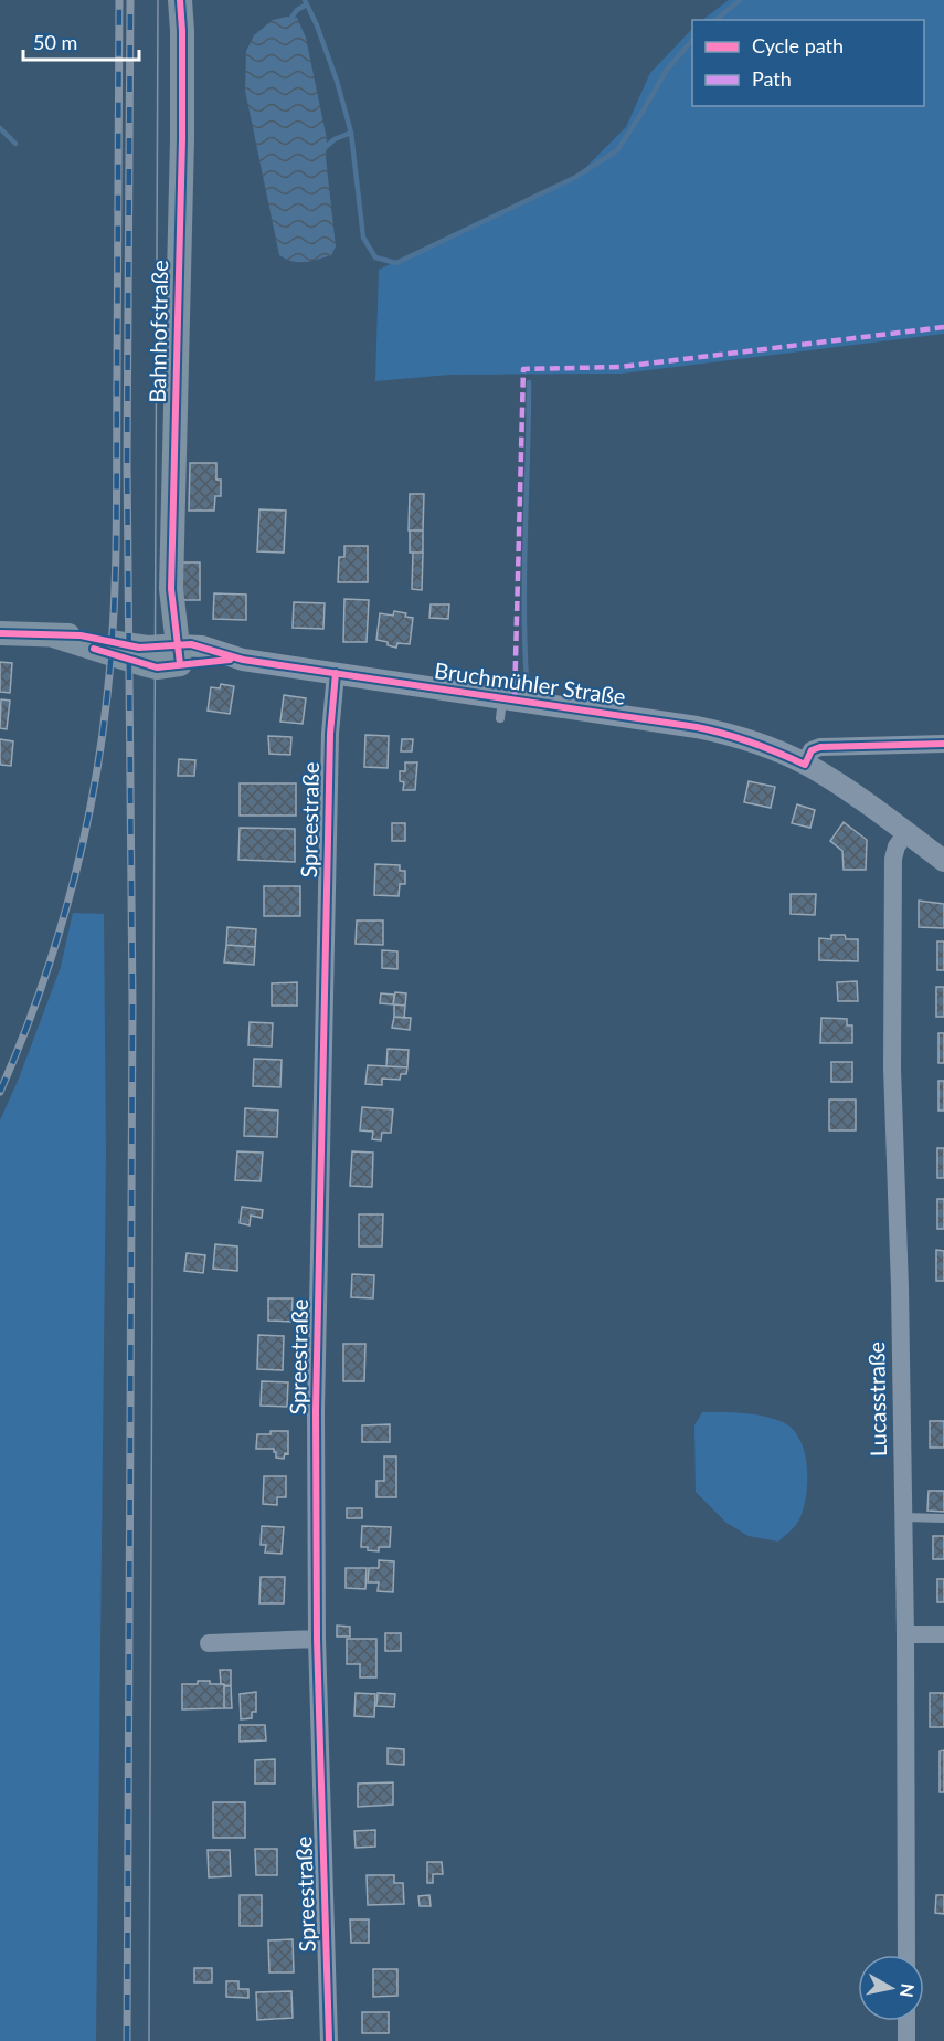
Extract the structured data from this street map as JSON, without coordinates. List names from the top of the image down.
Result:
{
  "streets": {
    "main road": ["Bahnhofstraße"],
    "street": ["Bruchmühler Straße", "Spreestraße", "Lucasstraße"]
  },
  "crossings": [
    ["Bahnhofstraße", "Bruchmühler Straße"],
    ["Bruchmühler Straße", "Spreestraße"],
    ["Bruchmühler Straße", "Lucasstraße"]
  ],
  "legend": ["Cycle path", "Path"],
  "scale_bar": "50 m",
  "north": "right"
}
